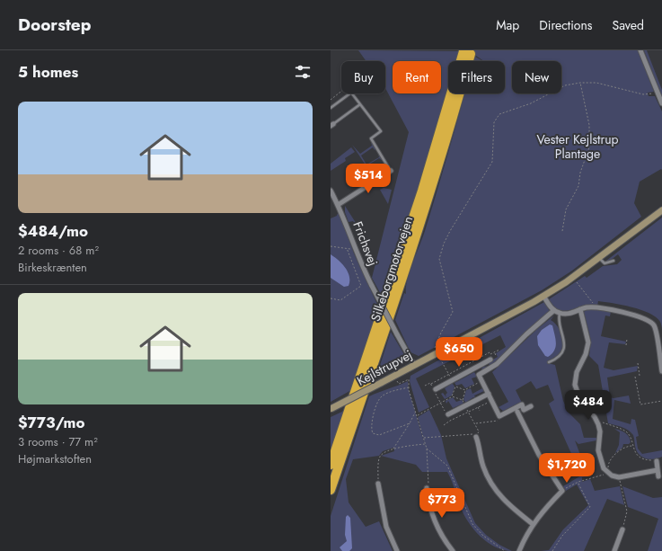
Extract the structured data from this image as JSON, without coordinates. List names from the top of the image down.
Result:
{
  "streets": {
    "highway": ["Silkeborgmotorvejen"],
    "street": ["Frichsvej", "Kejlstrupvej"]
  },
  "crossings": [
    ["Frichsvej", "Kejlstrupvej"]
  ],
  "parks": ["Vester Kejlstrup Plantage"],
  "page": {
    "header": "Doorstep",
    "nav": ["Map", "Directions", "Saved"],
    "heading": "5 homes",
    "chip": [
      "Buy",
      "Rent",
      "Filters",
      "New"
    ],
    "list": [
      {
        "name": "$484/mo",
        "note": "2 rooms · 68 m² · Birkeskrænten"
      },
      {
        "name": "$773/mo",
        "note": "3 rooms · 77 m² · Højmarkstoften"
      }
    ],
    "price": [
      "$514",
      "$650",
      "$484",
      "$1,720",
      "$773"
    ]
  }
}
